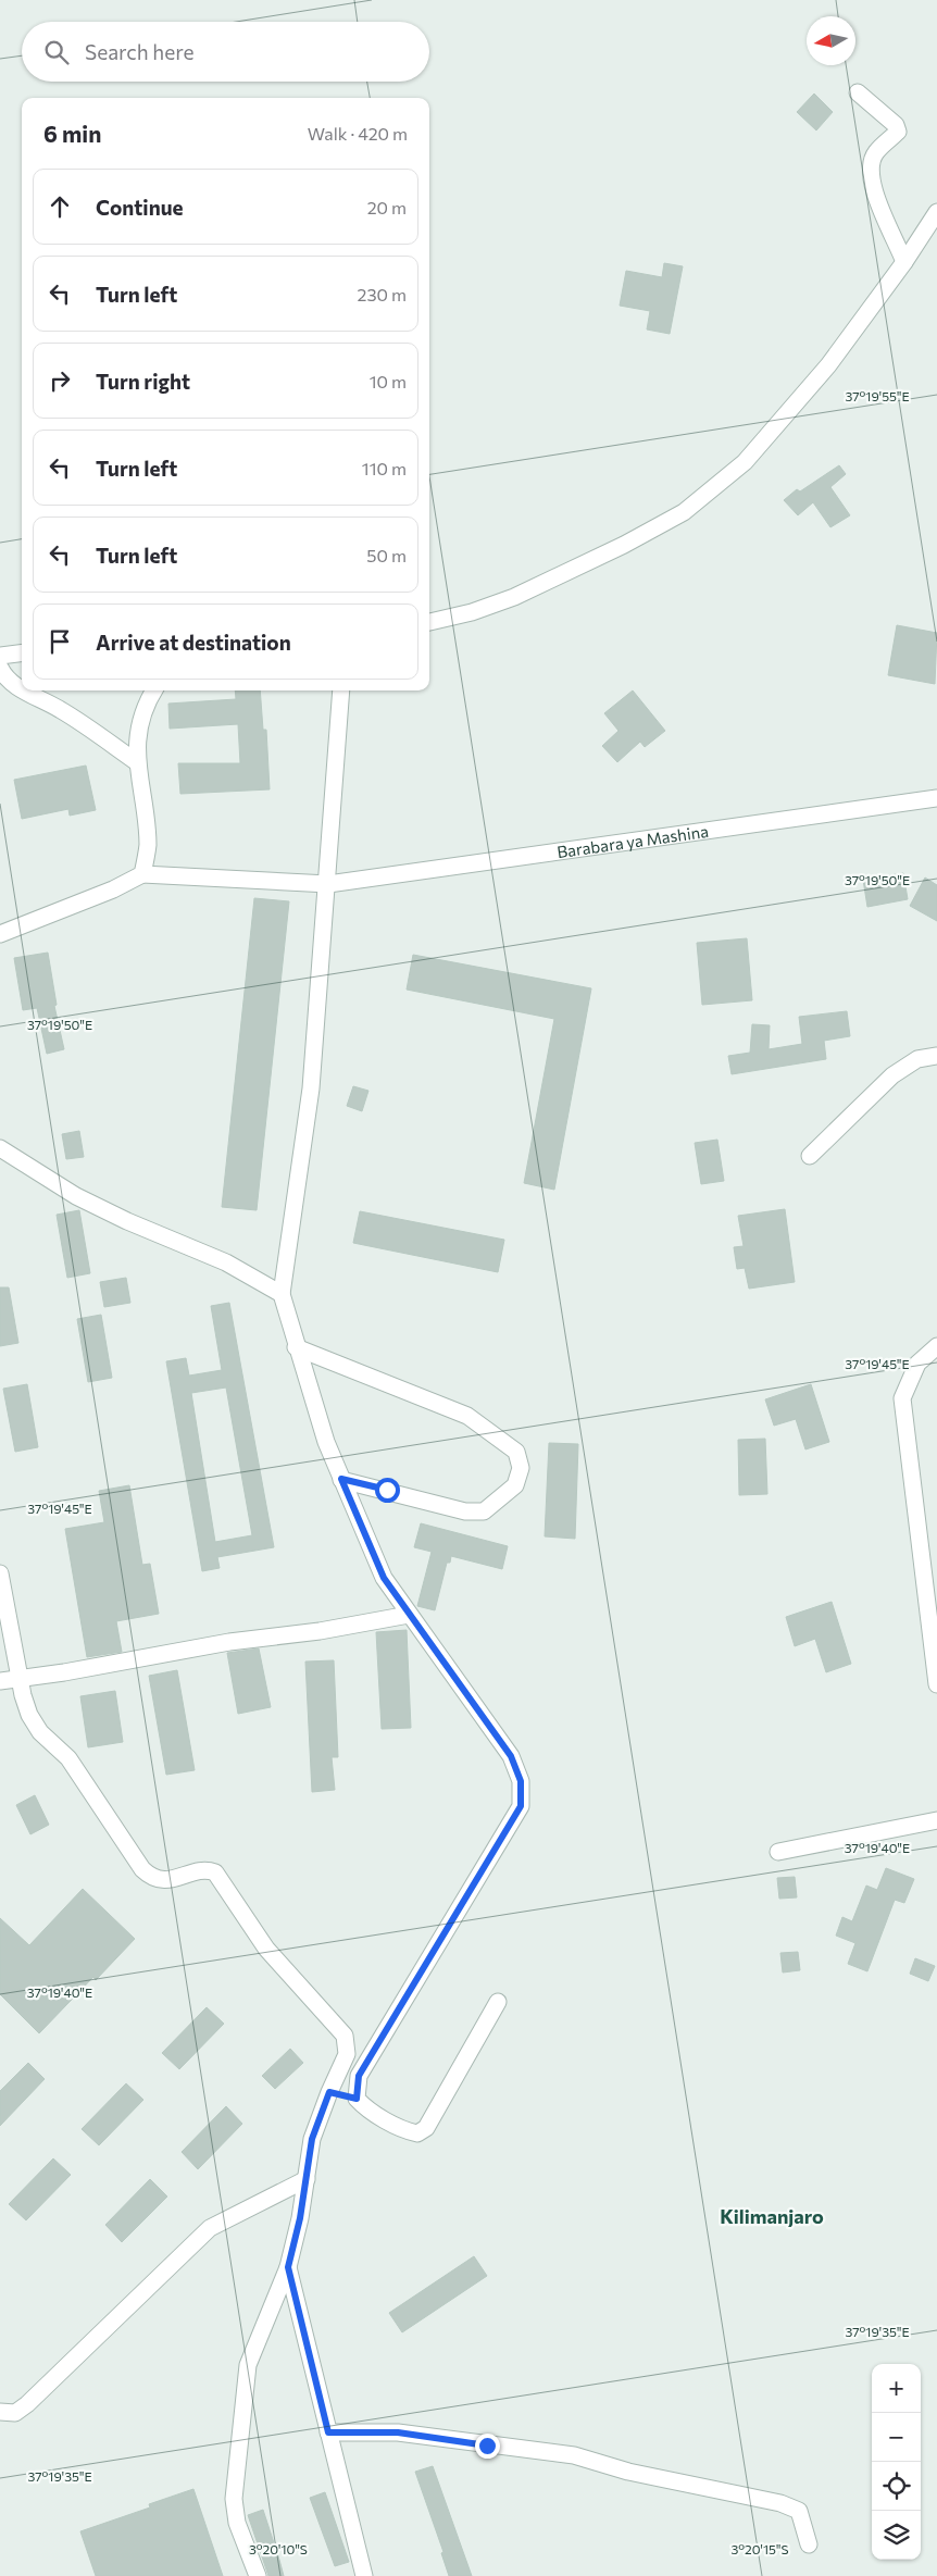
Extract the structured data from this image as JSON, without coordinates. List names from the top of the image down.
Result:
{
  "streets": {
    "street": ["Barabara ya Mashina"]
  },
  "districts": ["Kilimanjaro"],
  "north": "left",
  "page": {
    "search": "Search here",
    "heading": ["6 min", "Walk · 420 m"],
    "list": [
      ["Continue", "20 m"],
      ["Turn left", "230 m"],
      ["Turn right", "10 m"],
      ["Turn left", "110 m"],
      ["Turn left", "50 m"],
      "Arrive at destination"
    ],
    "map_buttons": ["+", "−"]
  },
  "coordinates": [
    "37°19'55\"E",
    "37°19'50\"E",
    "37°19'45\"E",
    "37°19'40\"E",
    "37°19'35\"E",
    "3°20'10\"S",
    "3°20'15\"S"
  ]
}
